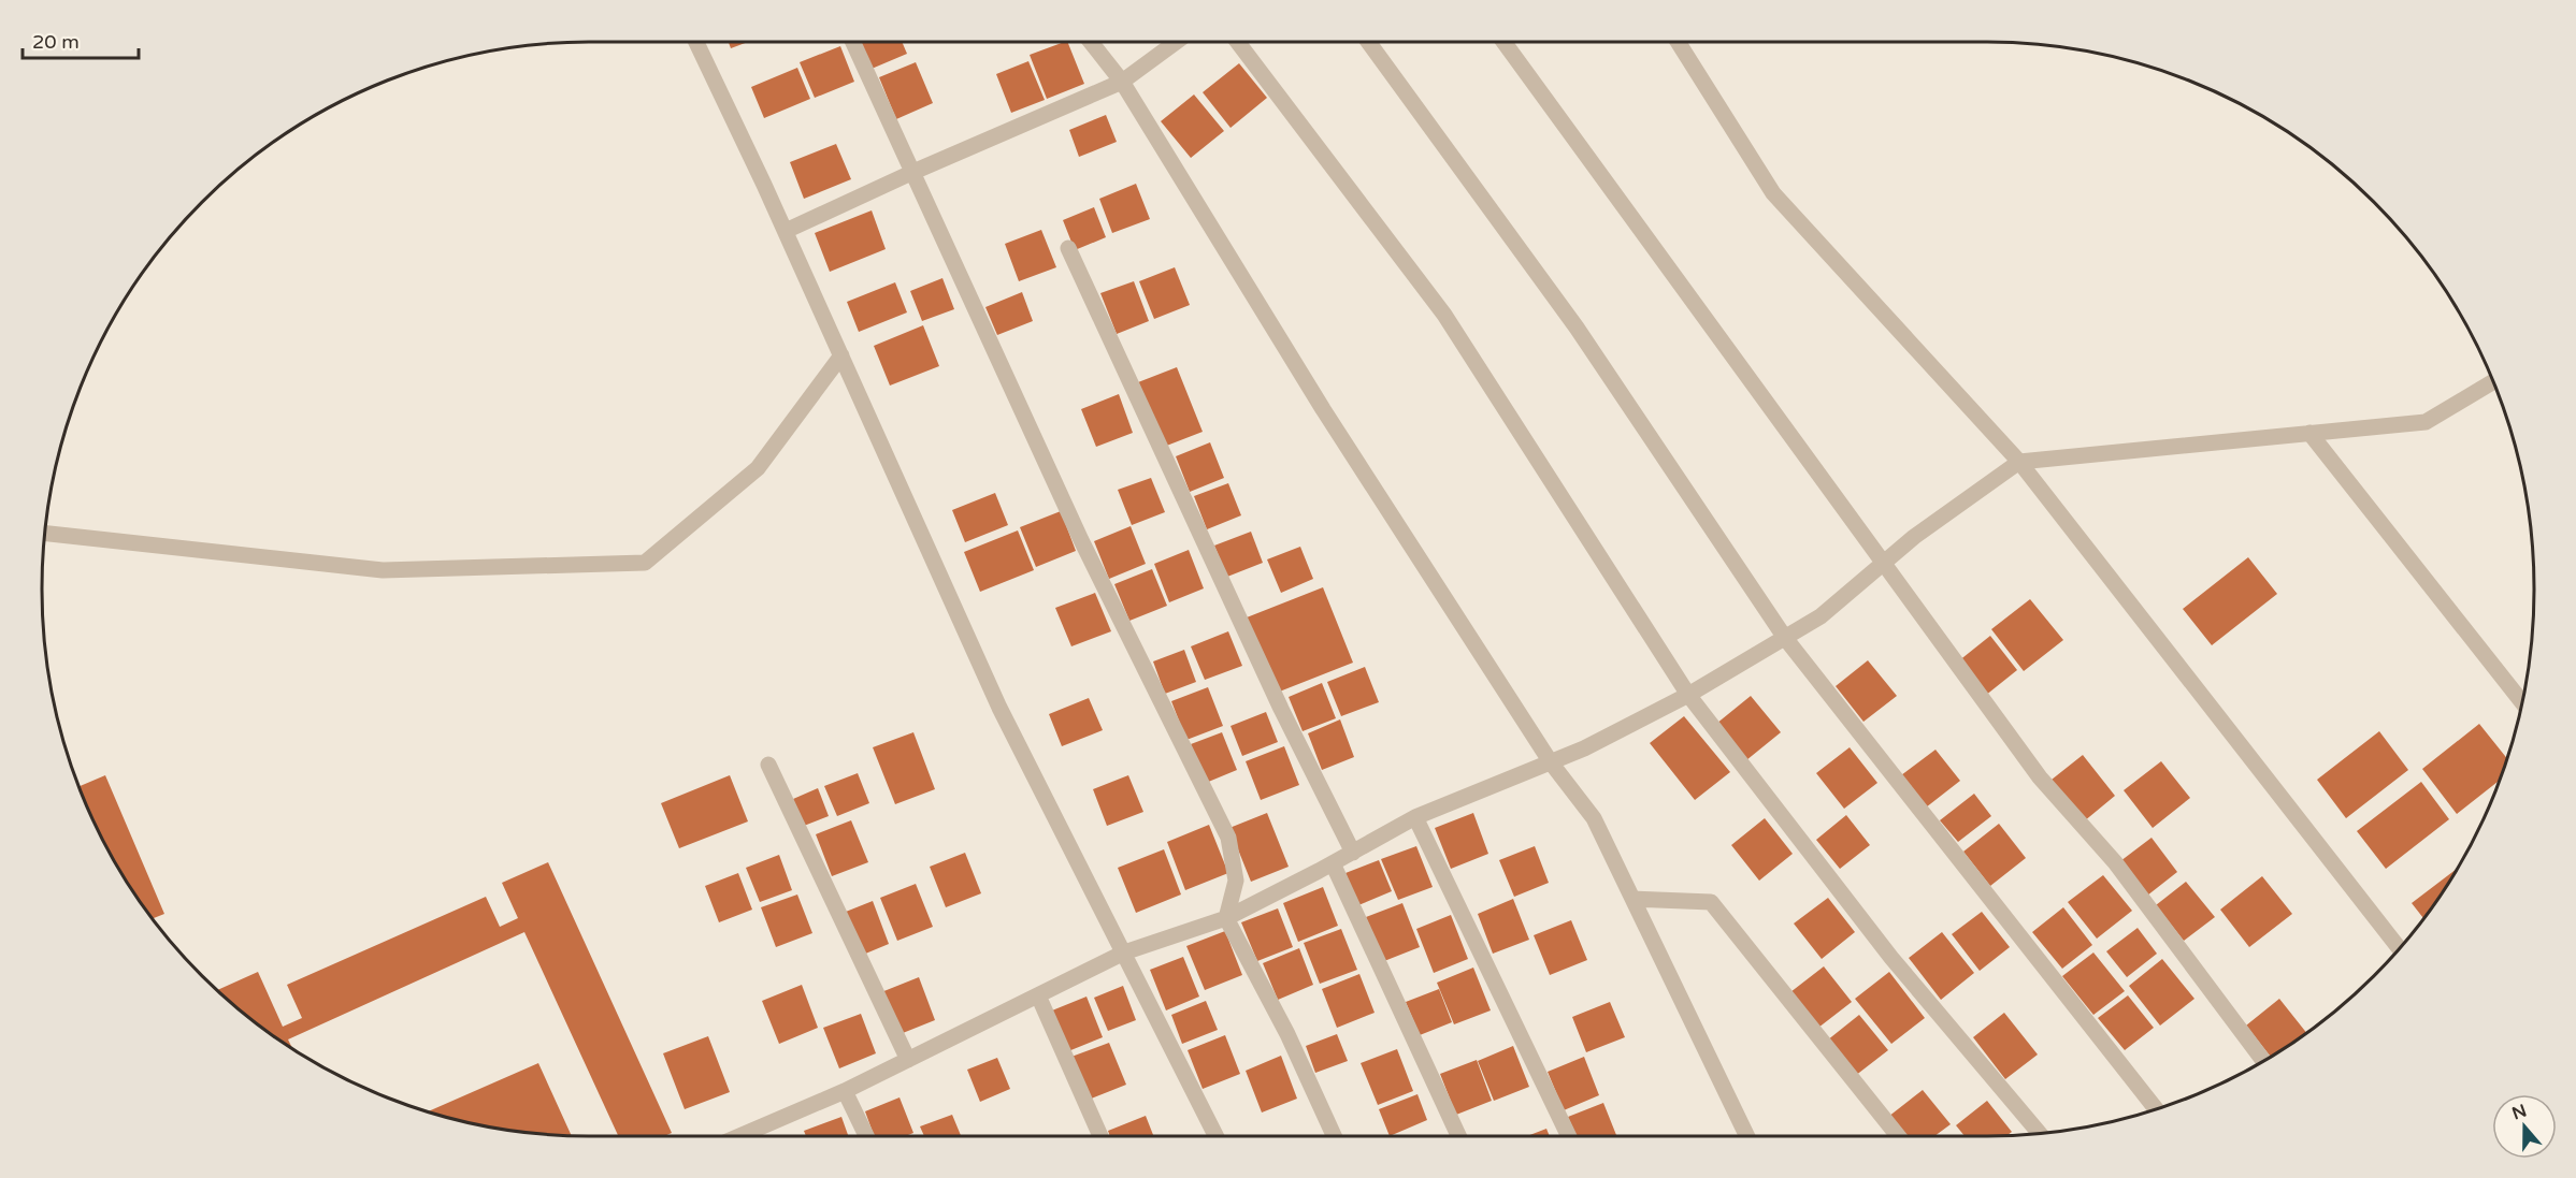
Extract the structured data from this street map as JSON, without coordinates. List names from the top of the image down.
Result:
{
  "scale_bar": "20 m",
  "north": "top"
}
